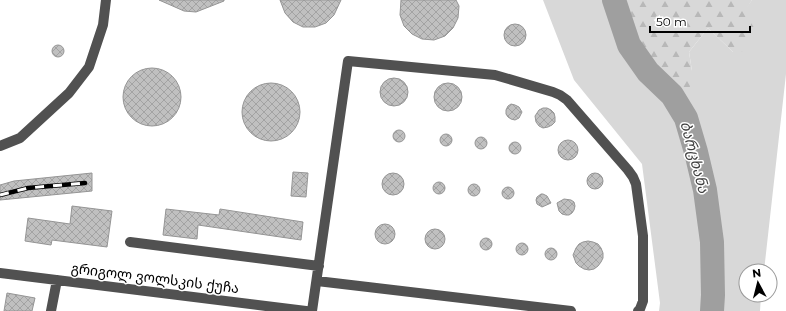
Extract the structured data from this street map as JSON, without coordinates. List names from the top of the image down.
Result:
{
  "streets": {
    "street": ["გრიგოლ ვოლსკის ქუჩა"]
  },
  "water": ["ბარცხანა"],
  "scale_bar": "50 m",
  "north": "top"
}
